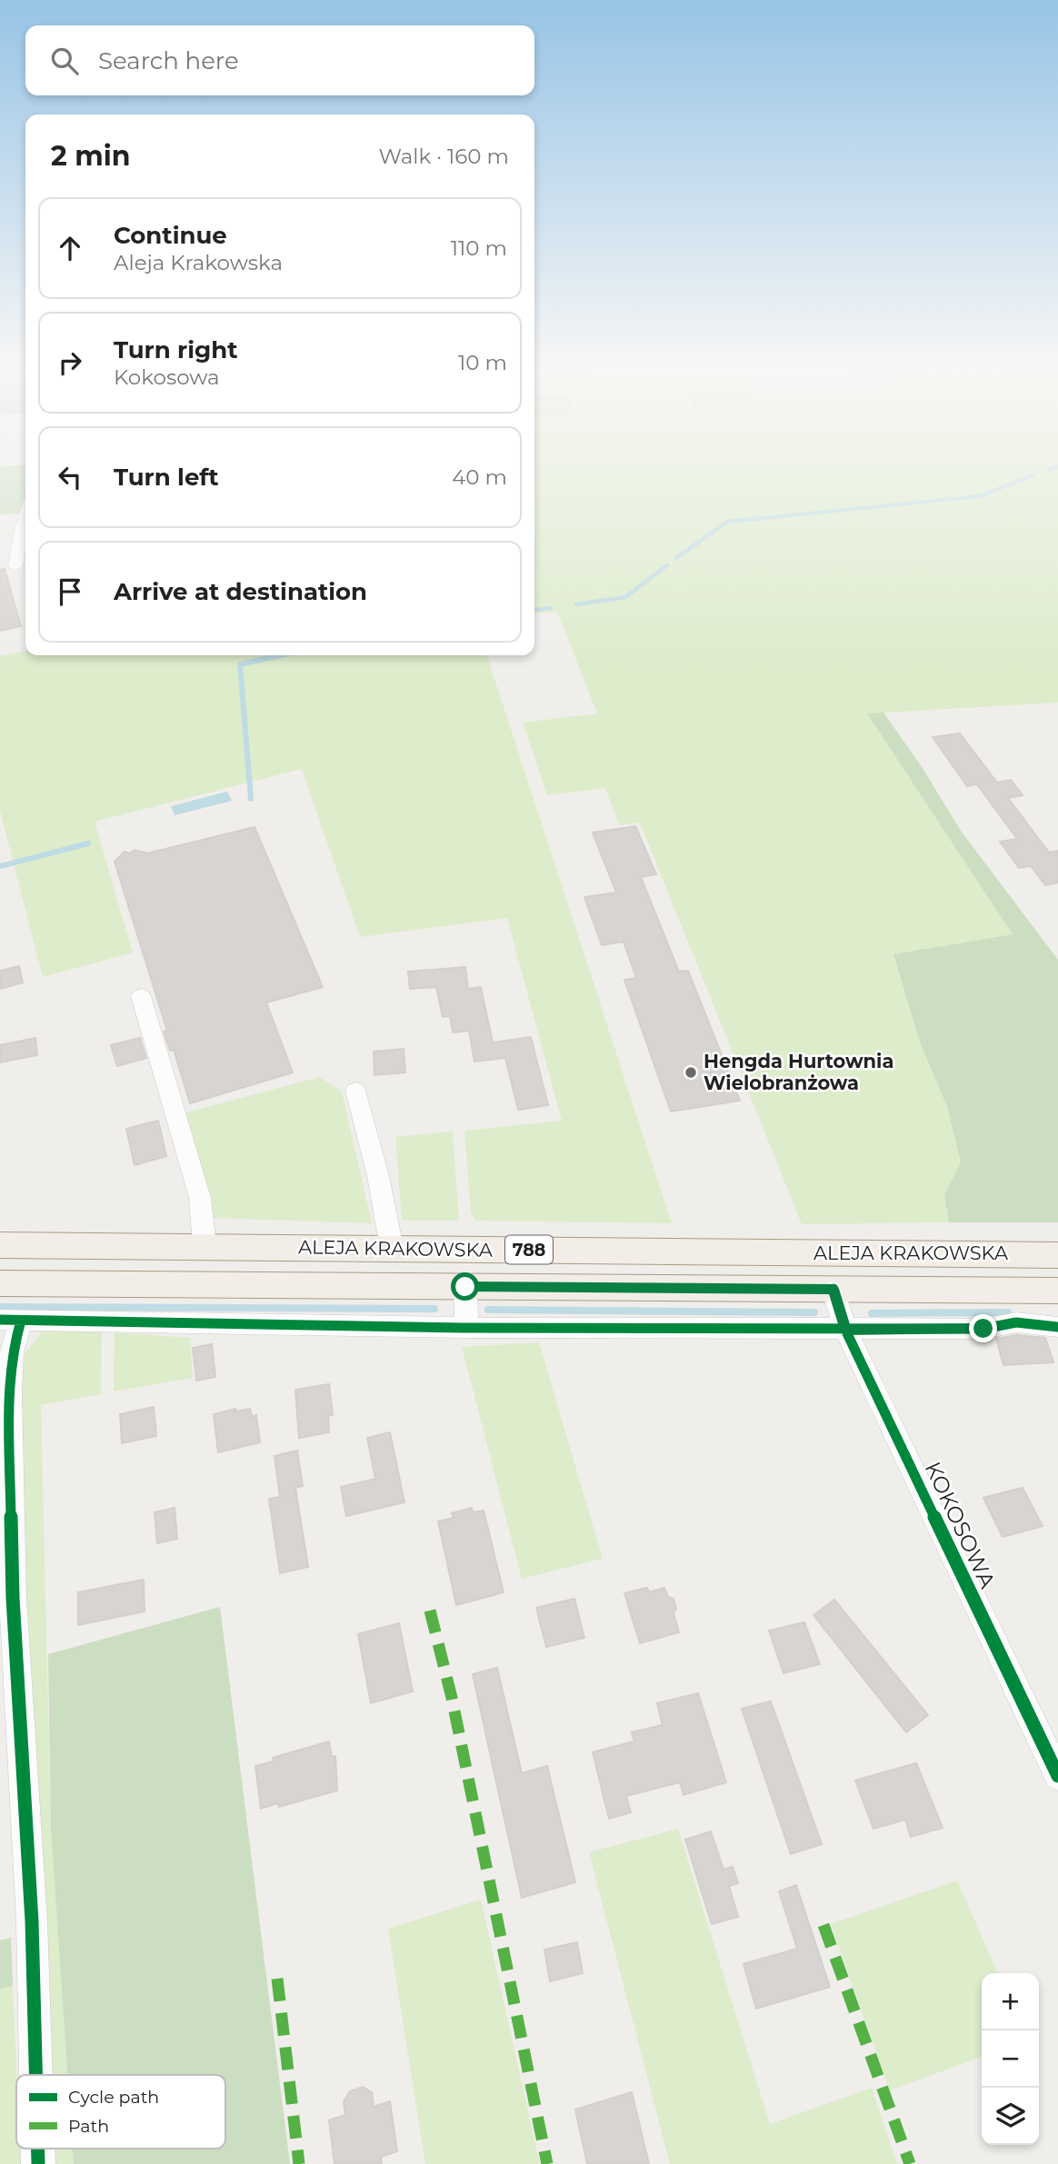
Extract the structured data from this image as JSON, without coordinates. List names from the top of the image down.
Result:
{
  "streets": {
    "main road": ["ALEJA KRAKOWSKA", "788"],
    "street": ["KOKOSOWA"]
  },
  "crossings": [
    ["ALEJA KRAKOWSKA", "KOKOSOWA"]
  ],
  "places": ["Hengda Hurtownia Wielobranżowa"],
  "legend": ["Cycle path", "Path"],
  "page": {
    "search": "Search here",
    "heading": ["2 min", "Walk · 160 m"],
    "list": [
      ["Continue", "Aleja Krakowska", "110 m"],
      ["Turn right", "Kokosowa", "10 m"],
      ["Turn left", "40 m"],
      "Arrive at destination"
    ],
    "map_buttons": ["+", "−"]
  }
}
